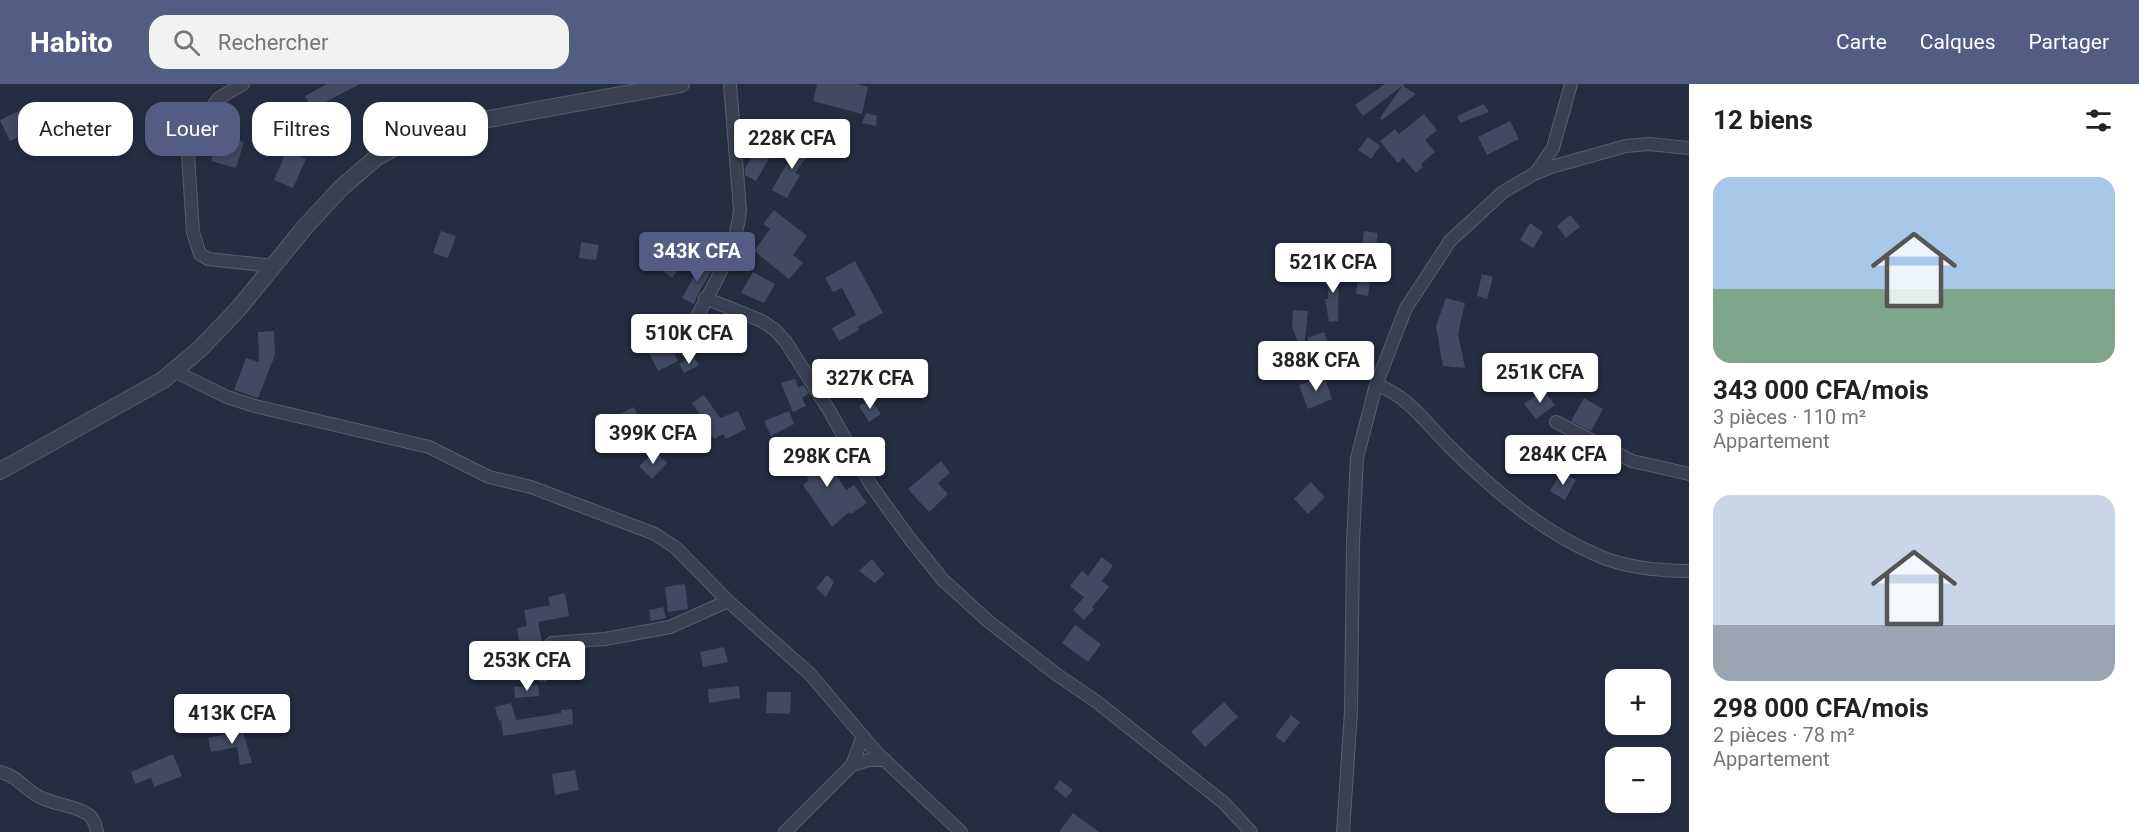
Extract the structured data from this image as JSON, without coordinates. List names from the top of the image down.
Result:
{
  "page": {
    "header": "Habito",
    "search": "Rechercher",
    "nav": ["Carte", "Calques", "Partager"],
    "heading": "12 biens",
    "chip": [
      "Acheter",
      "Louer",
      "Filtres",
      "Nouveau"
    ],
    "price": [
      "228K CFA",
      "343K CFA",
      "521K CFA",
      "510K CFA",
      "388K CFA",
      "251K CFA",
      "327K CFA",
      "399K CFA",
      "284K CFA",
      "298K CFA",
      "253K CFA",
      "413K CFA"
    ],
    "list": [
      {
        "name": "343 000 CFA/mois",
        "note": "3 pièces · 110 m² · Appartement"
      },
      {
        "name": "298 000 CFA/mois",
        "note": "2 pièces · 78 m² · Appartement"
      }
    ],
    "map_buttons": ["+", "−"]
  }
}
